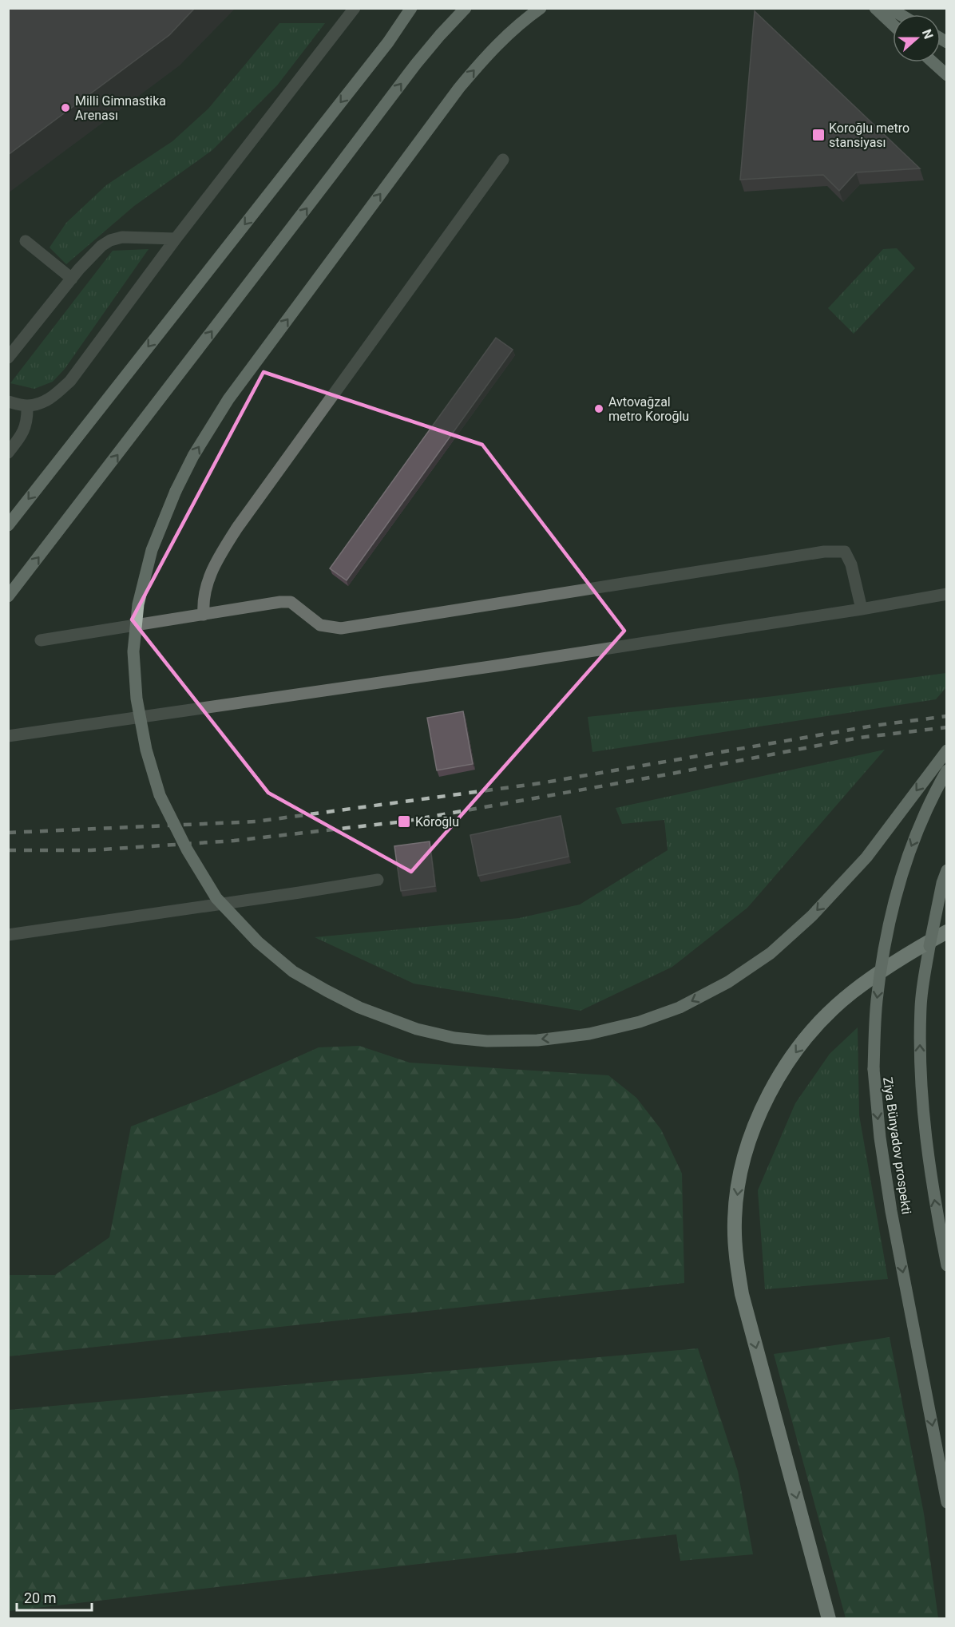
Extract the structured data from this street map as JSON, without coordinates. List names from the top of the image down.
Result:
{
  "streets": {
    "main road": ["Ziya Bünyadov prospekti"]
  },
  "places": {
    "other": ["Milli Gimnastika Arenası", "Avtovağzal metro Koroğlu"],
    "transit": ["Koroğlu metro stansiyası", "Koroğlu"]
  },
  "scale_bar": "20 m",
  "north": "right"
}
